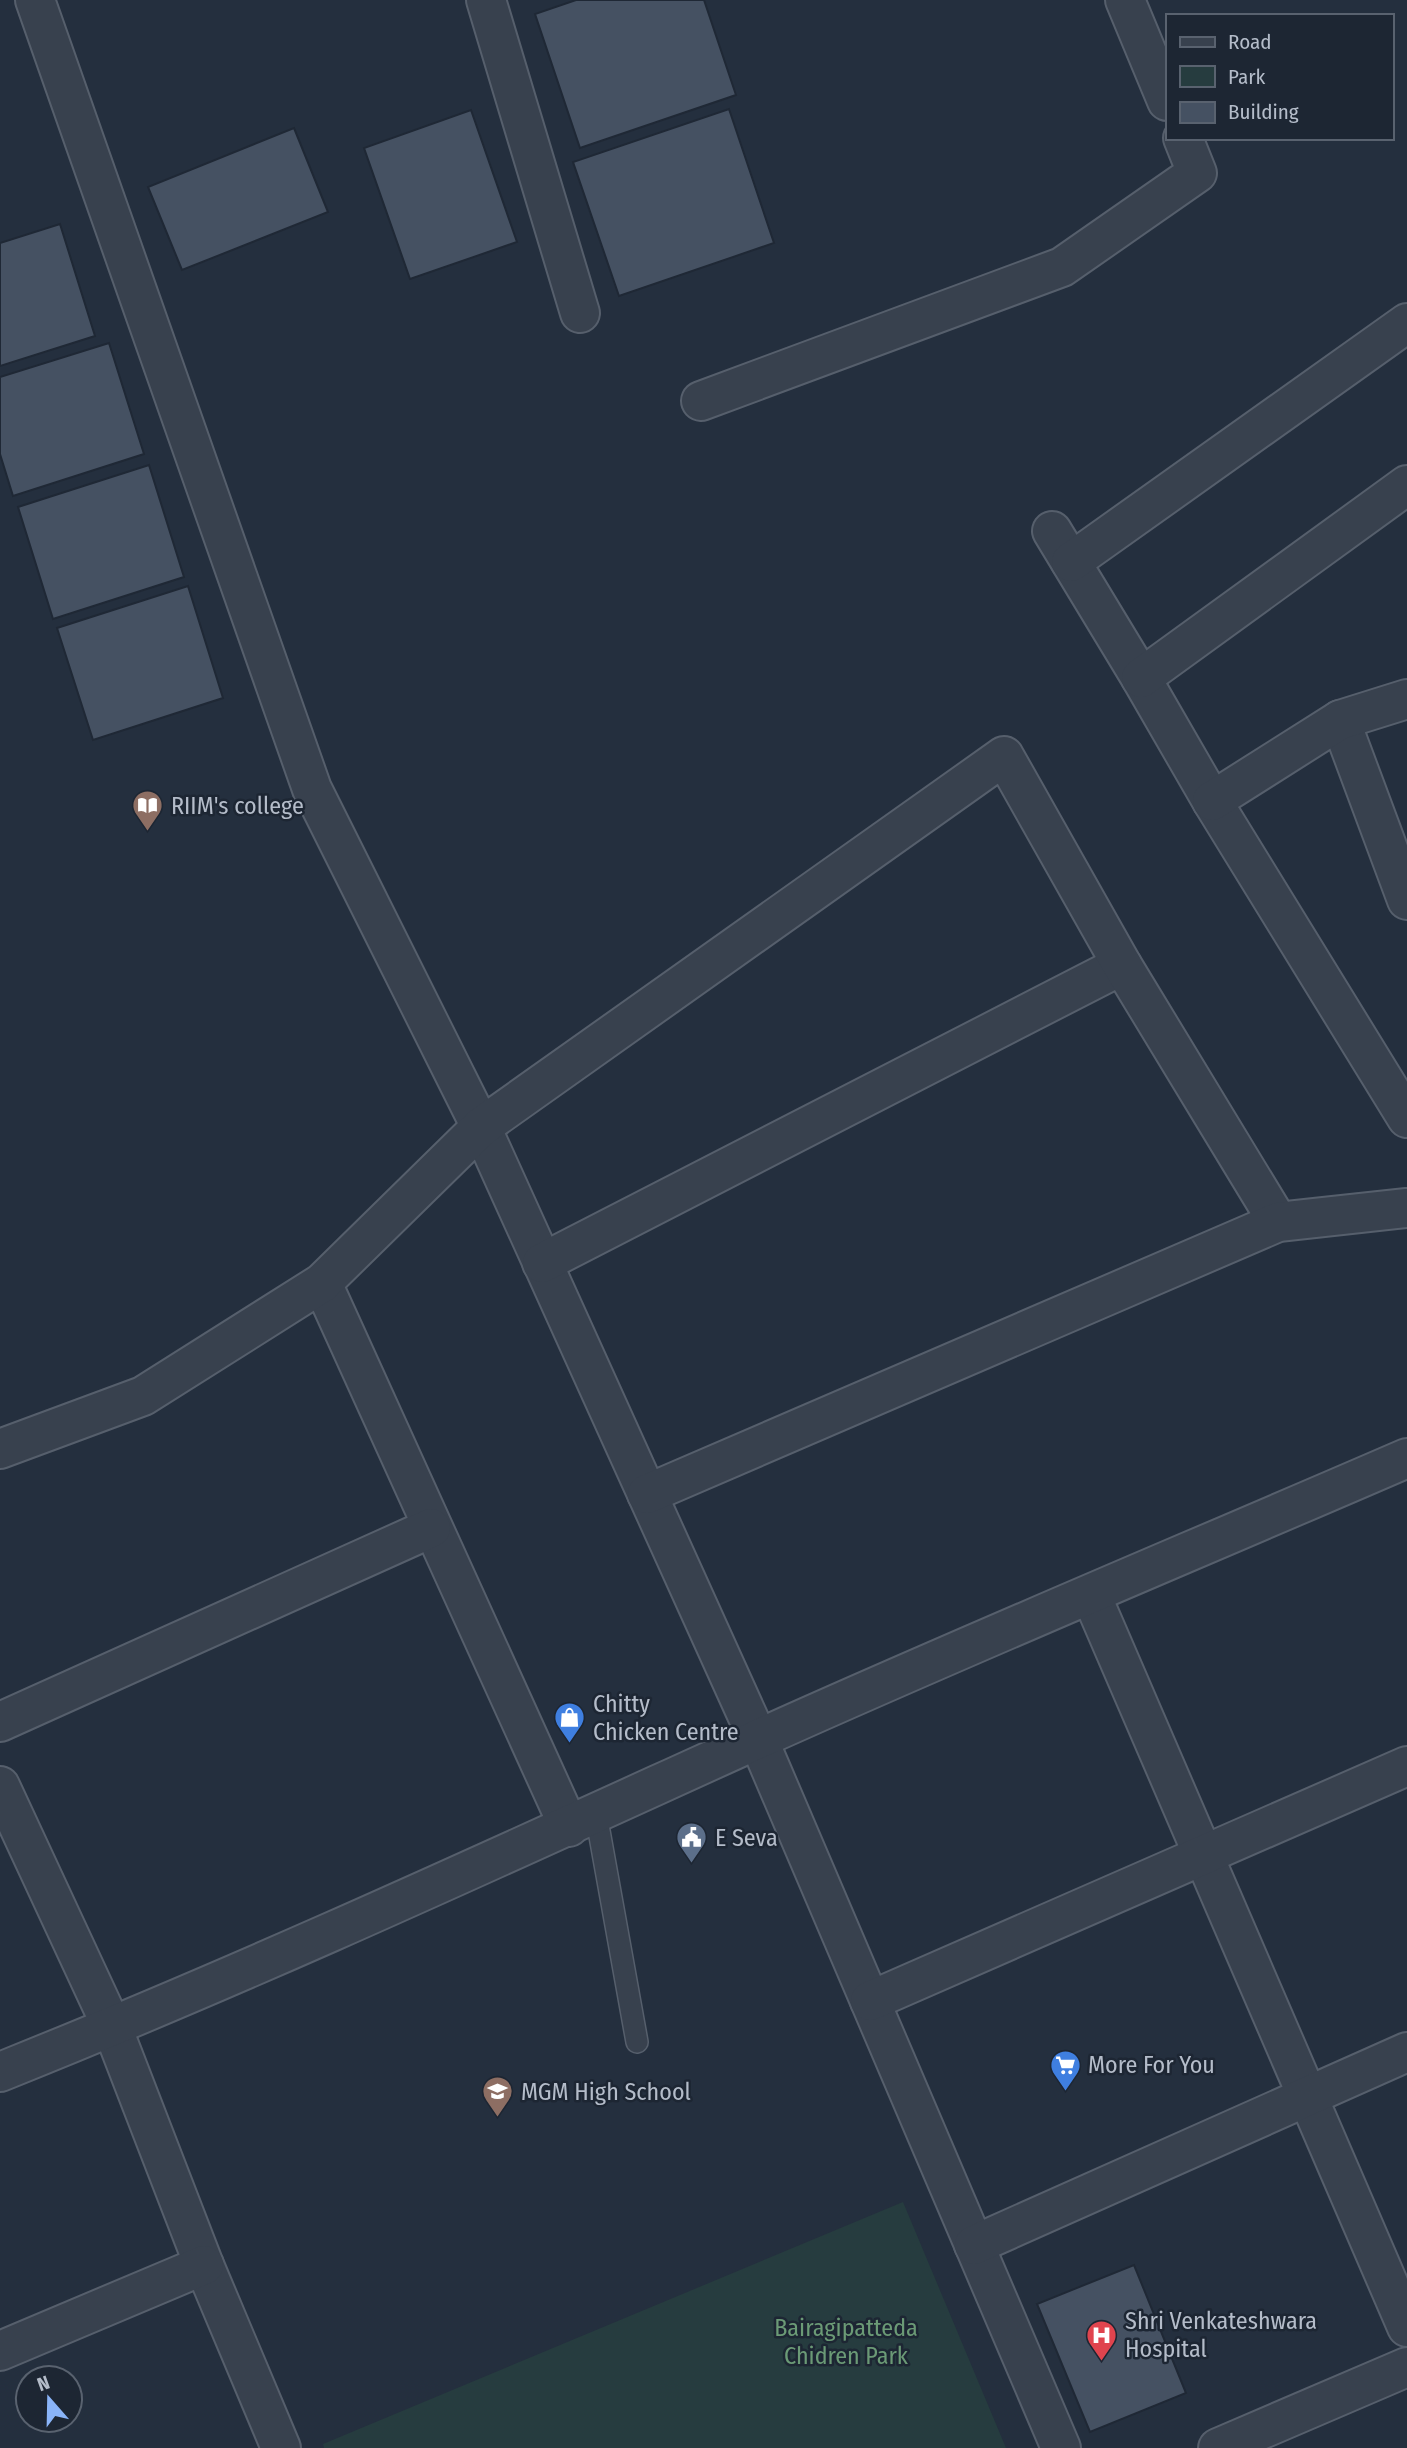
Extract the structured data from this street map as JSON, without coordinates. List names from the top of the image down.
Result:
{
  "parks": ["Bairagipatteda Chidren Park"],
  "places": {
    "library": ["RIIM's college"],
    "shop": ["Chitty Chicken Centre"],
    "public building": ["E Seva"],
    "supermarket": ["More For You"],
    "school or university": ["MGM High School"],
    "hospital": ["Shri Venkateshwara Hospital"]
  },
  "legend": ["Road", "Park", "Building"],
  "north": "top"
}
